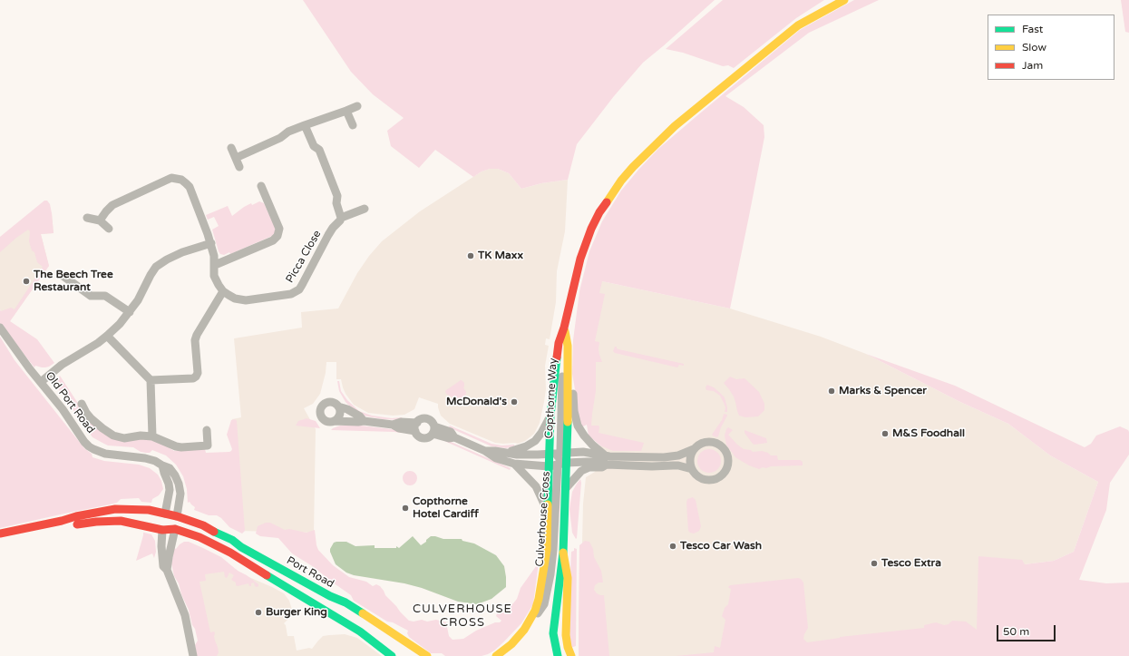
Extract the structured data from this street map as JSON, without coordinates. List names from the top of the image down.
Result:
{
  "streets": {
    "main road": ["Port Road"],
    "street": [
      "Picca Close",
      "Copthorne Way",
      "Old Port Road",
      "Culverhouse Cross"
    ]
  },
  "crossings": [
    ["Copthorne Way", "Culverhouse Cross"],
    ["Old Port Road", "Port Road"]
  ],
  "districts": ["CULVERHOUSE CROSS"],
  "places": [
    "TK Maxx",
    "The Beech Tree Restaurant",
    "Marks & Spencer",
    "McDonald's",
    "M&S Foodhall",
    "Copthorne Hotel Cardiff",
    "Tesco Car Wash",
    "Tesco Extra",
    "Burger King"
  ],
  "legend": ["Fast", "Slow", "Jam"],
  "scale_bar": "50 m"
}
